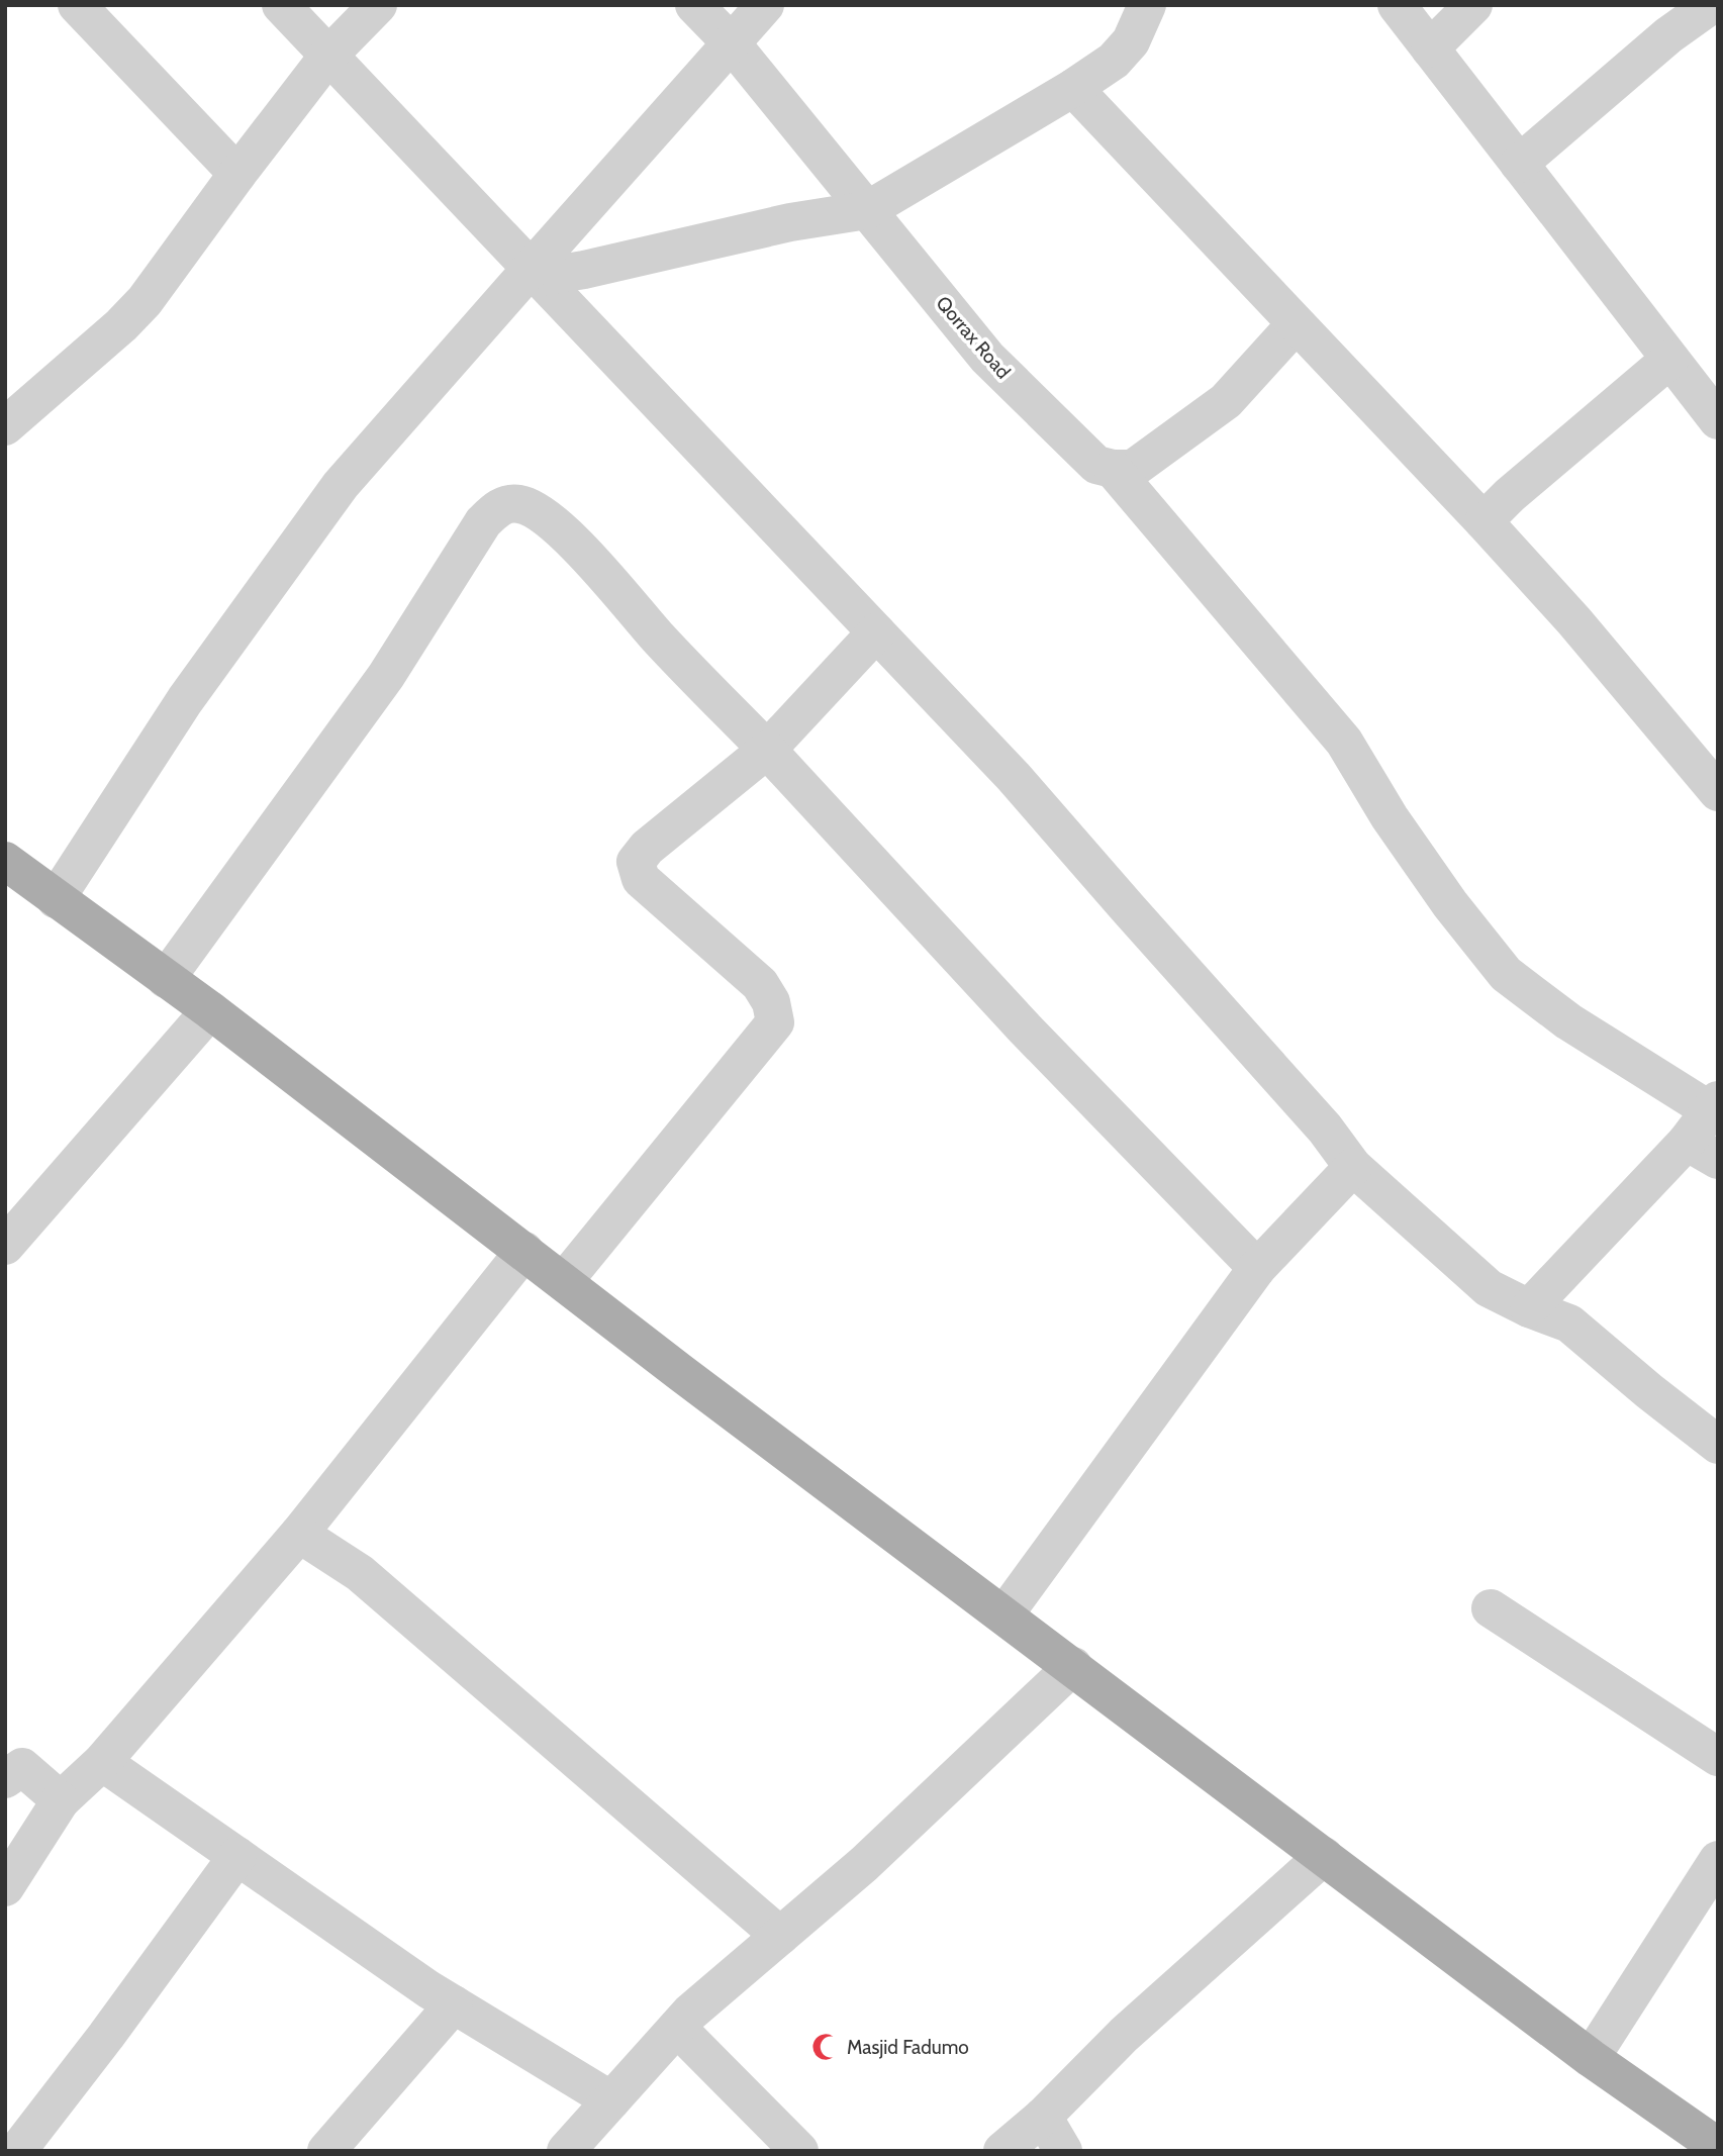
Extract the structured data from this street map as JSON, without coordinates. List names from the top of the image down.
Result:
{
  "streets": {
    "street": ["Qorrax Road"]
  },
  "places": {
    "mosque": ["Masjid Fadumo"]
  }
}
